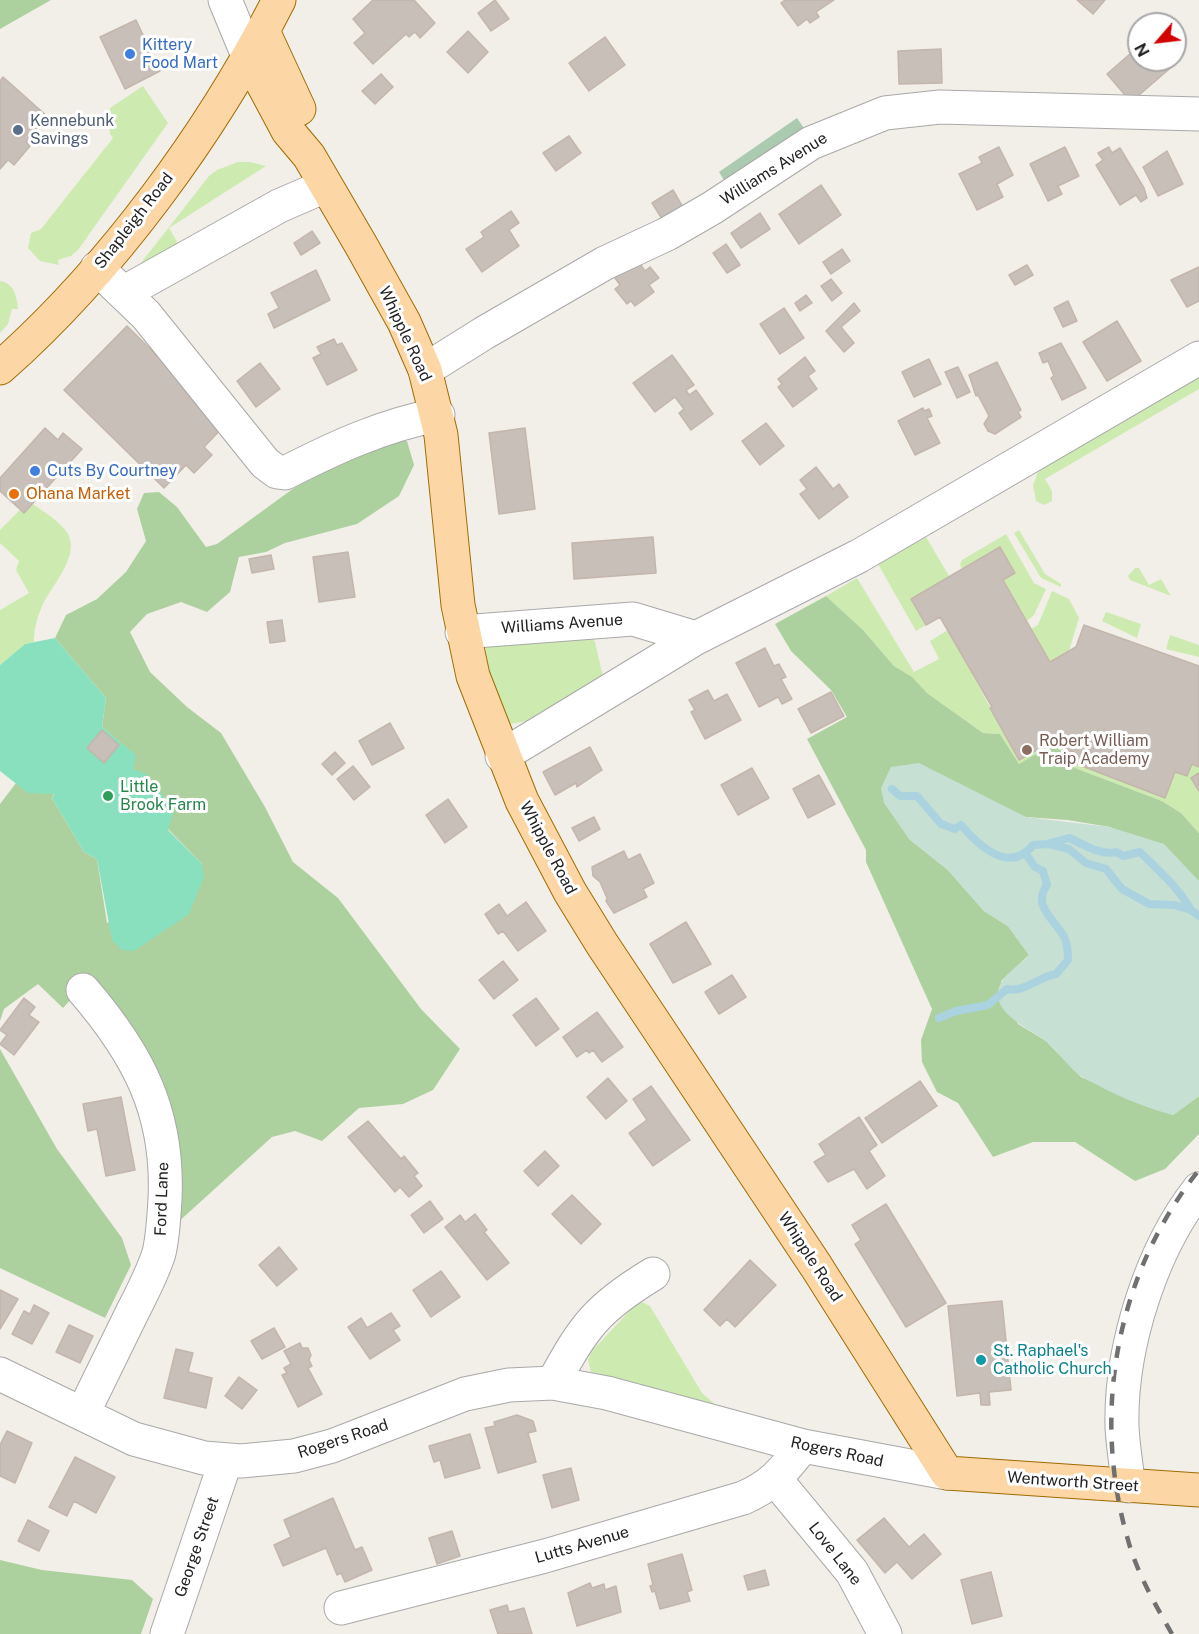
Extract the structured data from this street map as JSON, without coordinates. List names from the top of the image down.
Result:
{
  "streets": {
    "main road": ["Shapleigh Road", "Whipple Road", "Wentworth Street"],
    "street": [
      "Williams Avenue",
      "Ford Lane",
      "Rogers Road",
      "Lutts Avenue",
      "George Street",
      "Love Lane"
    ]
  },
  "crossings": [
    ["Williams Avenue", "Whipple Road"],
    ["Shapleigh Road", "Whipple Road"],
    ["Whipple Road", "Rogers Road"],
    ["Whipple Road", "Wentworth Street"],
    ["Ford Lane", "Rogers Road"],
    ["Rogers Road", "Wentworth Street"],
    ["Rogers Road", "Lutts Avenue"],
    ["Rogers Road", "George Street"],
    ["Lutts Avenue", "Love Lane"]
  ],
  "places": [
    "Kittery Food Mart",
    "Kennebunk Savings",
    "Cuts By Courtney",
    "Ohana Market",
    "Robert William Traip Academy",
    "Little Brook Farm",
    "St. Raphael's Catholic Church"
  ],
  "north": "bottom left"
}
